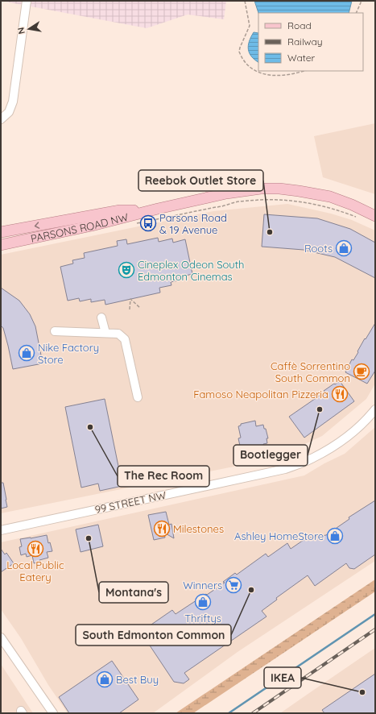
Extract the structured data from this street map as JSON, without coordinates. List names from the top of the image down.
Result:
{
  "streets": {
    "main road": ["PARSONS ROAD NW"],
    "street": ["99 STREET NW"]
  },
  "places": {
    "bus stop": ["Parsons Road & 19 Avenue"],
    "other": [
      "Reebok Outlet Store",
      "Bootlegger",
      "The Rec Room",
      "Montana's",
      "South Edmonton Common",
      "IKEA"
    ],
    "shop": [
      "Roots",
      "Nike Factory Store",
      "Ashley HomeStore",
      "Thriftys",
      "Best Buy"
    ],
    "theatre": ["Cineplex Odeon South Edmonton Cinemas"],
    "cafe": ["Caffè Sorrentino South Common"],
    "restaurant": ["Famoso Neapolitan Pizzeria", "Milestones", "Local Public Eatery"],
    "supermarket": ["Winners"]
  },
  "legend": ["Road", "Railway", "Water"],
  "north": "left"
}
